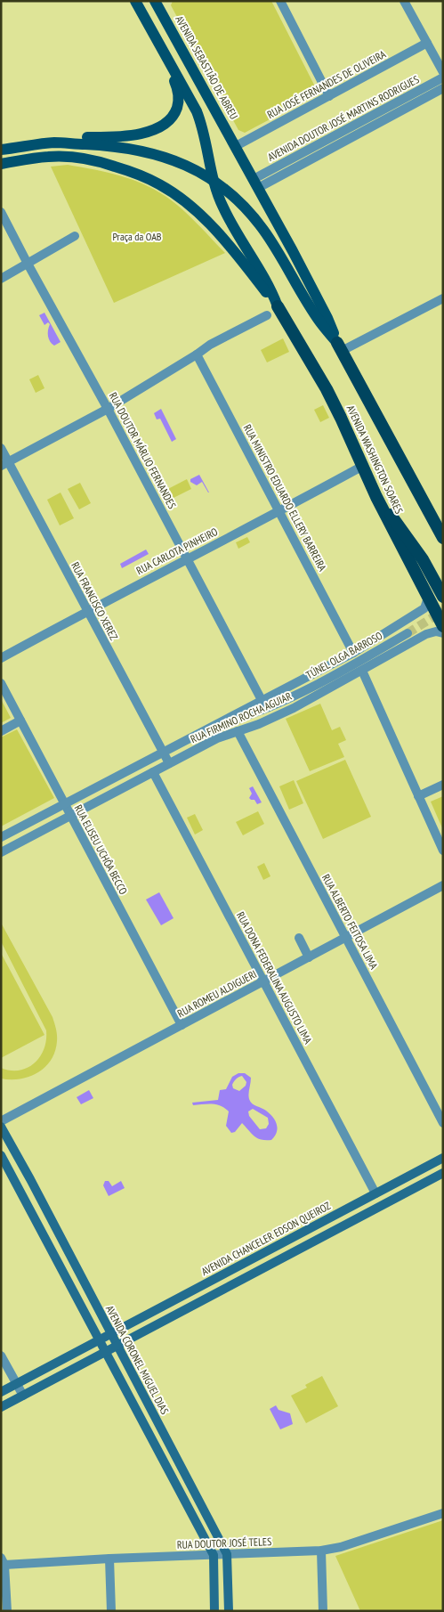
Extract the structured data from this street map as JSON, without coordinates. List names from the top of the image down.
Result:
{
  "streets": {
    "highway": ["AVENIDA WASHINGTON SOARES"],
    "main road": ["AVENIDA SEBASTIÃO DE ABREU", "AVENIDA CHANCELER EDSON QUEIROZ", "AVENIDA CORONEL MIGUEL DIAS"],
    "street": [
      "RUA JOSÉ FERNANDES DE OLIVEIRA",
      "AVENIDA DOUTOR JOSÉ MARTINS RODRIGUES",
      "RUA DOUTOR MÁRLIO FERNANDES",
      "RUA MINISTRO EDUARDO ELLERY BARREIRA",
      "RUA CARLOTA PINHEIRO",
      "RUA FRANCISCO XEREZ",
      "TÚNEL OLGA BARROSO",
      "RUA FIRMINO ROCHA AGUIAR",
      "RUA ELISEU UCHÔA BECCO",
      "RUA ALBERTO FEITOSA LIMA",
      "RUA DONA FEDERALINA AUGUSTO LIMA",
      "RUA ROMEU ALDIGUERI",
      "RUA DOUTOR JOSÉ TELES"
    ]
  },
  "crossings": [
    ["AVENIDA SEBASTIÃO DE ABREU", "RUA JOSÉ FERNANDES DE OLIVEIRA"],
    ["AVENIDA SEBASTIÃO DE ABREU", "AVENIDA WASHINGTON SOARES"],
    ["RUA JOSÉ FERNANDES DE OLIVEIRA", "AVENIDA WASHINGTON SOARES"],
    ["AVENIDA DOUTOR JOSÉ MARTINS RODRIGUES", "AVENIDA WASHINGTON SOARES"],
    ["RUA DOUTOR MÁRLIO FERNANDES", "RUA CARLOTA PINHEIRO"],
    ["RUA DOUTOR MÁRLIO FERNANDES", "RUA FIRMINO ROCHA AGUIAR"],
    ["AVENIDA WASHINGTON SOARES", "RUA CARLOTA PINHEIRO"],
    ["AVENIDA WASHINGTON SOARES", "RUA FIRMINO ROCHA AGUIAR"],
    ["RUA MINISTRO EDUARDO ELLERY BARREIRA", "RUA CARLOTA PINHEIRO"],
    ["RUA MINISTRO EDUARDO ELLERY BARREIRA", "RUA FIRMINO ROCHA AGUIAR"],
    ["RUA CARLOTA PINHEIRO", "RUA FRANCISCO XEREZ"],
    ["RUA FRANCISCO XEREZ", "RUA FIRMINO ROCHA AGUIAR"],
    ["TÚNEL OLGA BARROSO", "RUA FIRMINO ROCHA AGUIAR"],
    ["RUA FIRMINO ROCHA AGUIAR", "RUA ELISEU UCHÔA BECCO"],
    ["RUA FIRMINO ROCHA AGUIAR", "RUA ALBERTO FEITOSA LIMA"],
    ["RUA FIRMINO ROCHA AGUIAR", "RUA DONA FEDERALINA AUGUSTO LIMA"],
    ["RUA ELISEU UCHÔA BECCO", "RUA ROMEU ALDIGUERI"],
    ["RUA ALBERTO FEITOSA LIMA", "RUA ROMEU ALDIGUERI"],
    ["RUA DONA FEDERALINA AUGUSTO LIMA", "RUA ROMEU ALDIGUERI"],
    ["RUA DONA FEDERALINA AUGUSTO LIMA", "AVENIDA CHANCELER EDSON QUEIROZ"],
    ["AVENIDA CHANCELER EDSON QUEIROZ", "AVENIDA CORONEL MIGUEL DIAS"],
    ["AVENIDA CORONEL MIGUEL DIAS", "RUA DOUTOR JOSÉ TELES"]
  ],
  "parks": ["Praça da OAB"]
}
